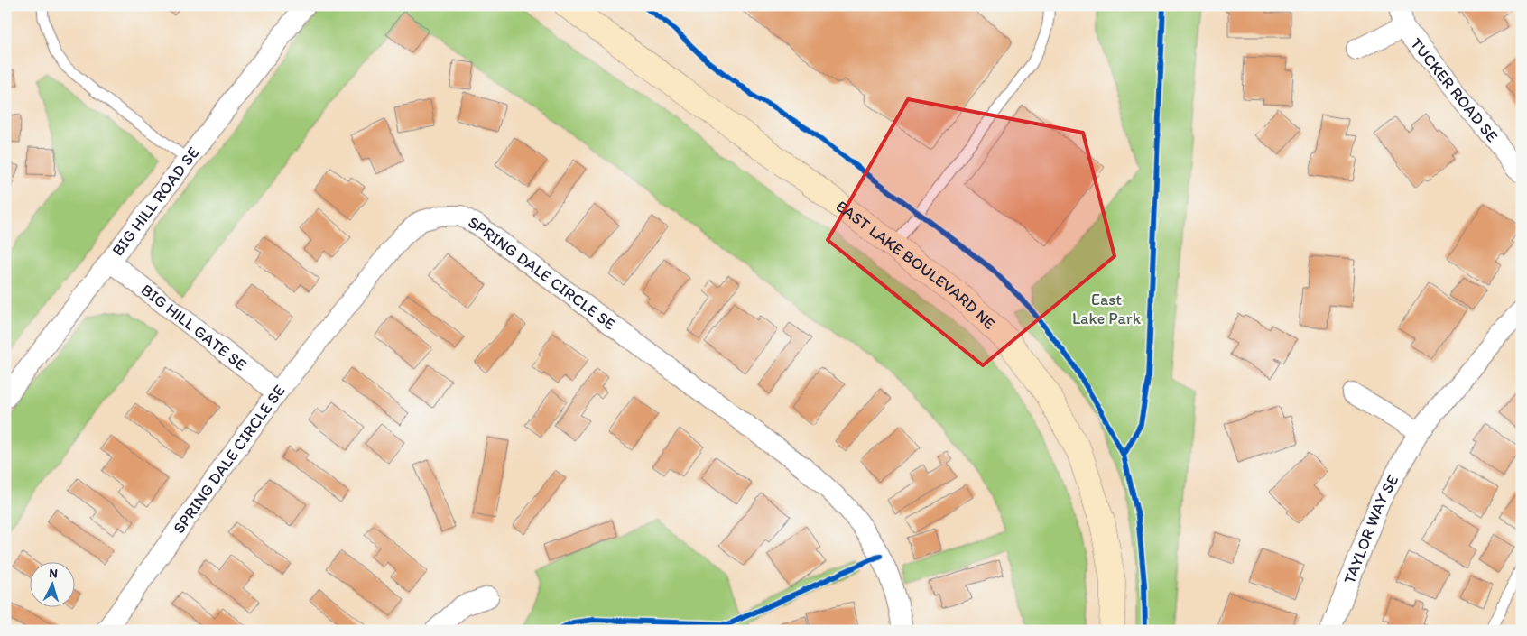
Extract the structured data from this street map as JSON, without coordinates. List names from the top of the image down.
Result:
{
  "streets": {
    "main road": ["EAST LAKE BOULEVARD NE"],
    "street": [
      "TUCKER ROAD SE",
      "BIG HILL ROAD SE",
      "SPRING DALE CIRCLE SE",
      "BIG HILL GATE SE",
      "TAYLOR WAY SE"
    ]
  },
  "crossings": [
    ["BIG HILL ROAD SE", "BIG HILL GATE SE"],
    ["SPRING DALE CIRCLE SE", "BIG HILL GATE SE"]
  ],
  "parks": ["East Lake Park"],
  "north": "top"
}
